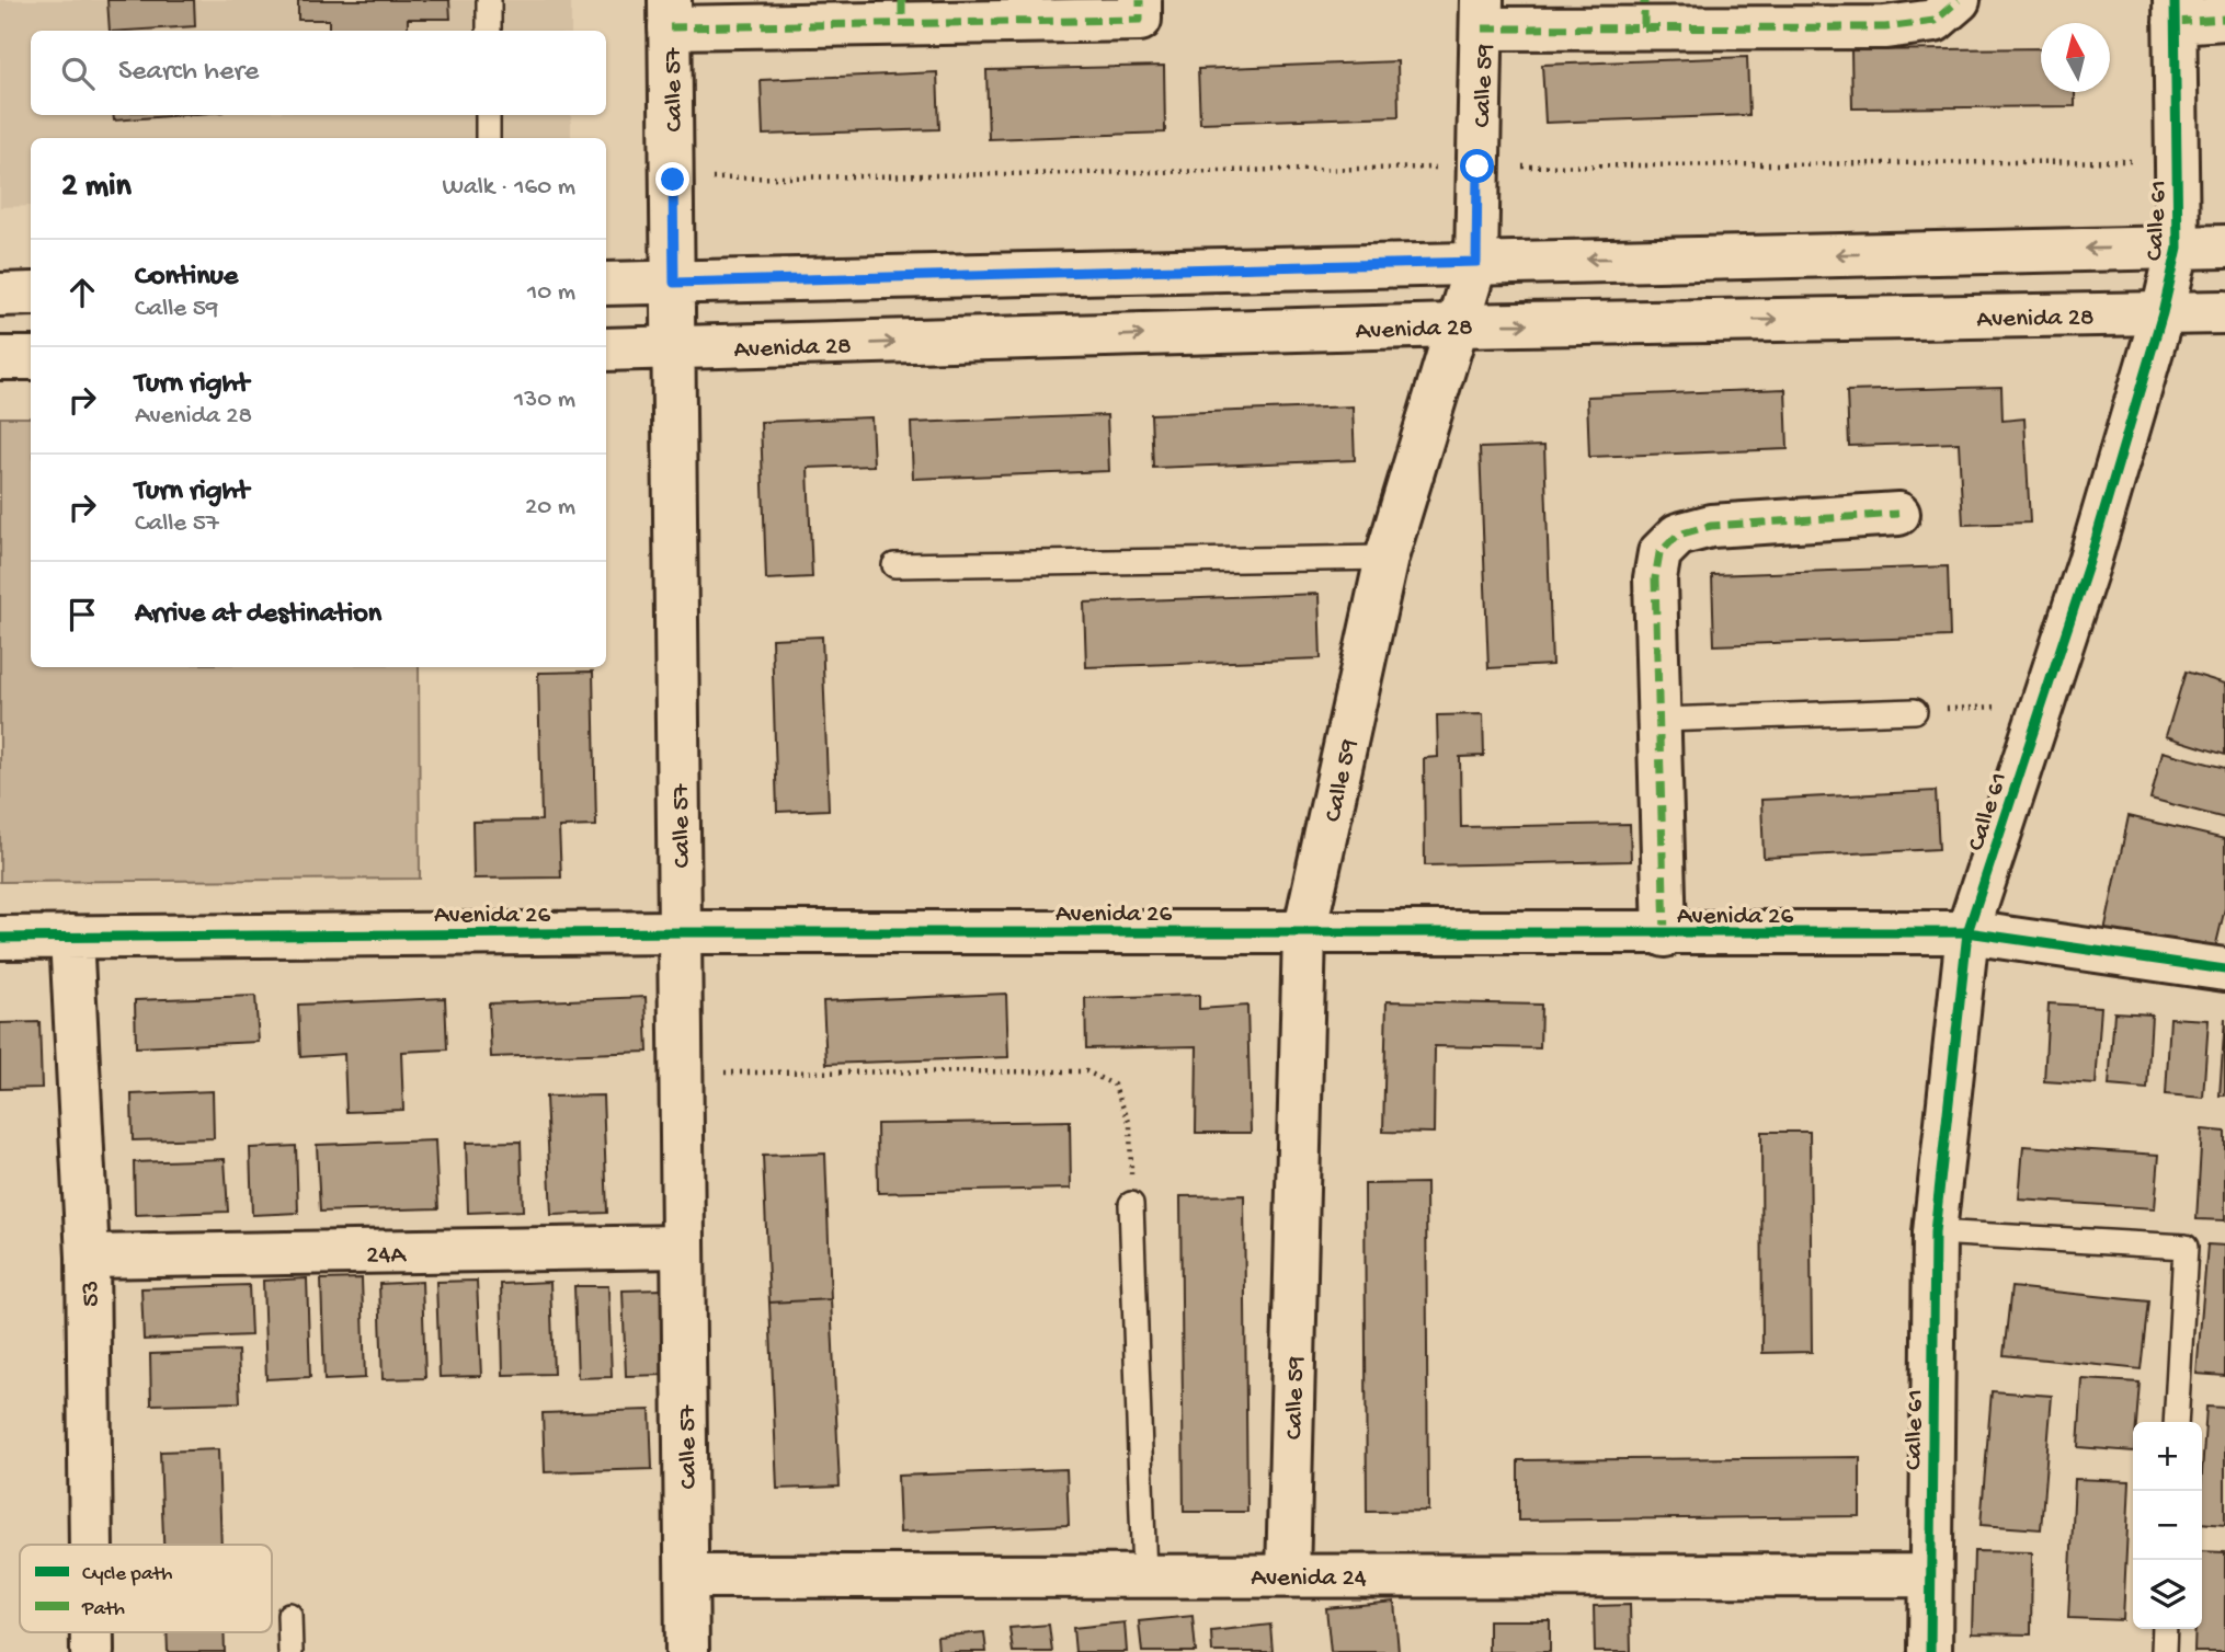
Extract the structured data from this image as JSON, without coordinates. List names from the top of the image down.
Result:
{
  "streets": {
    "street": [
      "Calle 59",
      "Calle 57",
      "Calle 61",
      "Avenida 28",
      "Avenida 26",
      "24A",
      "53",
      "Avenida 24"
    ]
  },
  "crossings": [
    ["Calle 59", "Avenida 28"],
    ["Calle 59", "Avenida 26"],
    ["Calle 59", "Avenida 24"],
    ["Calle 57", "Avenida 28"],
    ["Calle 57", "Avenida 26"],
    ["Calle 57", "24A"],
    ["Calle 57", "Avenida 24"],
    ["Calle 61", "Avenida 28"],
    ["Calle 61", "Avenida 26"],
    ["Calle 61", "Avenida 24"],
    ["Avenida 26", "53"],
    ["24A", "53"]
  ],
  "legend": ["Cycle path", "Path"],
  "north": "top",
  "page": {
    "search": "Search here",
    "heading": ["2 min", "Walk · 160 m"],
    "list": [
      ["Continue", "Calle 59", "10 m"],
      ["Turn right", "Avenida 28", "130 m"],
      ["Turn right", "Calle 57", "20 m"],
      "Arrive at destination"
    ],
    "map_buttons": ["+", "−"]
  }
}
